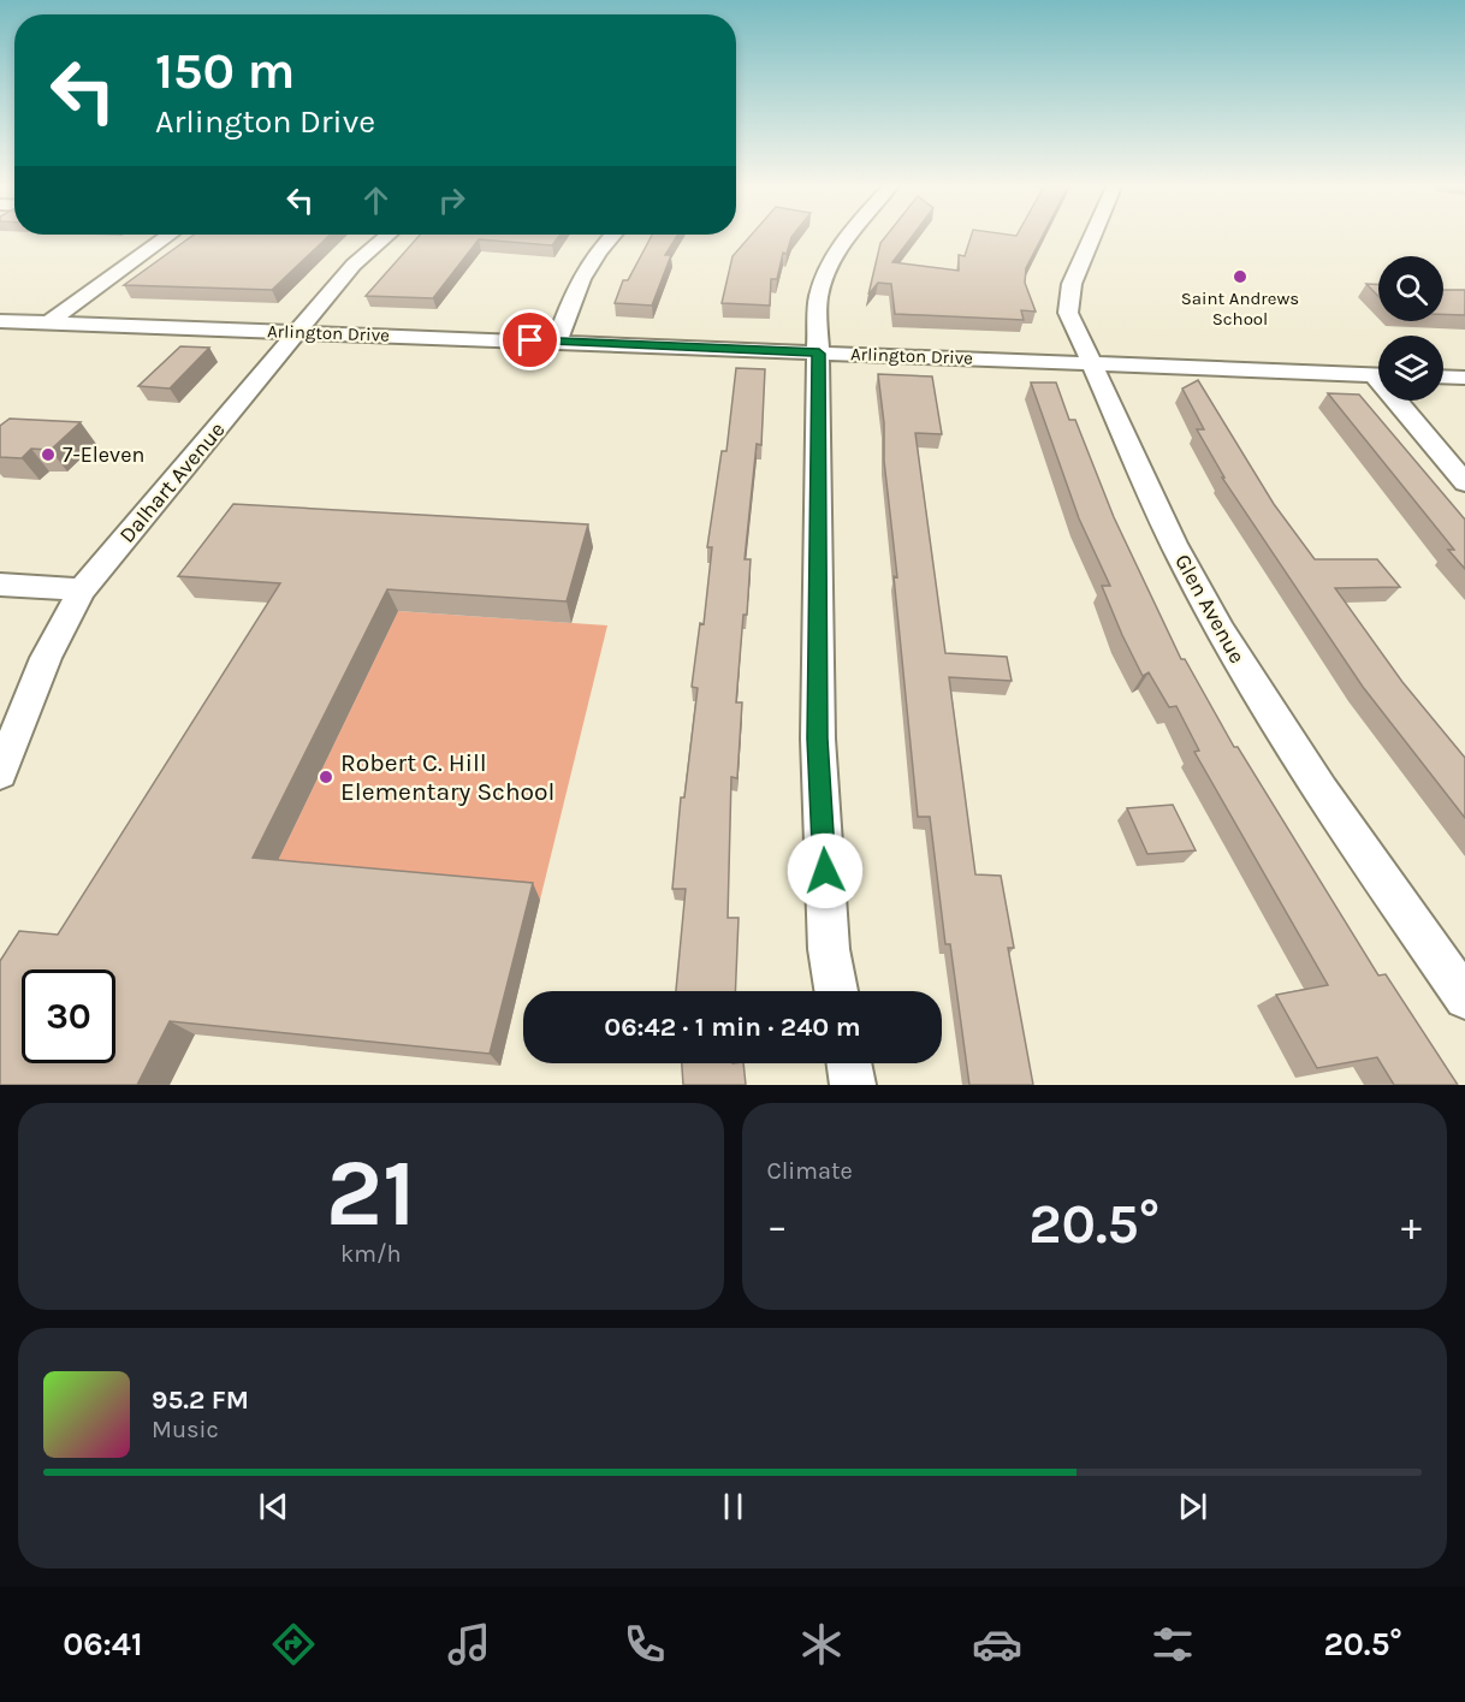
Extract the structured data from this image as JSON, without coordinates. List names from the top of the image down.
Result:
{
  "streets": {
    "street": ["Arlington Drive", "Dalhart Avenue", "Glen Avenue"]
  },
  "crossings": [
    ["Arlington Drive", "Dalhart Avenue"],
    ["Arlington Drive", "Glen Avenue"]
  ],
  "places": ["Saint Andrews School", "7-Eleven", "Robert C. Hill Elementary School"],
  "page": {
    "turn": ["150 m", "Arlington Drive"],
    "limit": "30",
    "trip": "06:42 · 1 min · 240 m",
    "tile": [
      ["21", "km/h"],
      "Climate"
    ],
    "heat": ["−", "20.5°", "+"],
    "song": ["95.2 FM", "Music"],
    "tabs": ["06:41", "20.5°"]
  }
}
